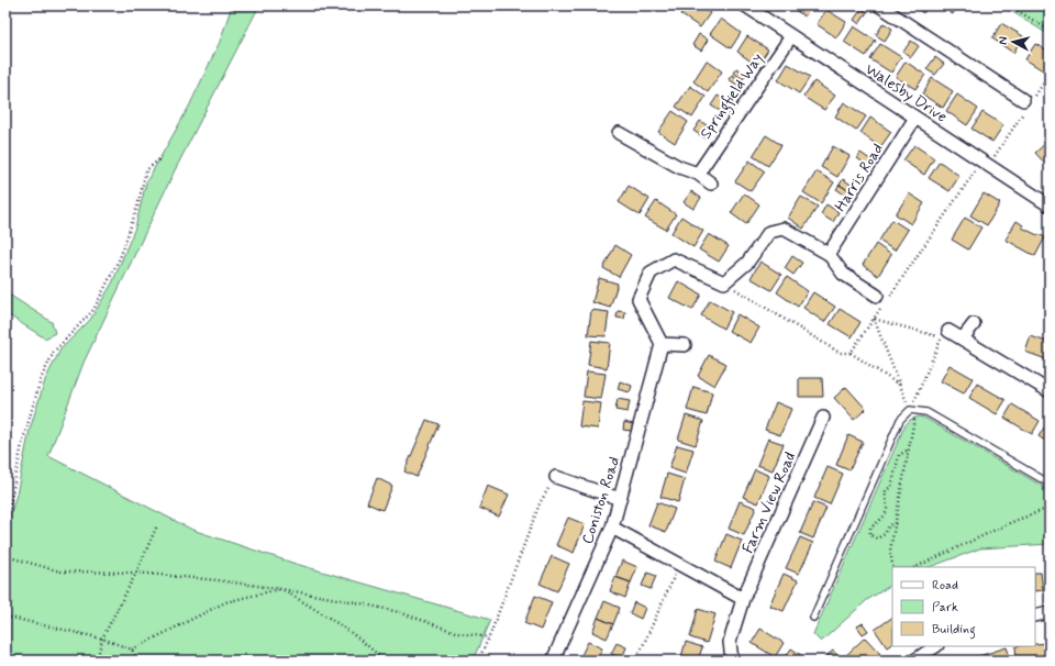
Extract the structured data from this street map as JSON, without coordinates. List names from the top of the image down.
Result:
{
  "streets": {
    "street": [
      "Walesby Drive",
      "Springfield Way",
      "Harris Road",
      "Coniston Road",
      "Farm View Road"
    ]
  },
  "crossings": [
    ["Walesby Drive", "Springfield Way"],
    ["Walesby Drive", "Harris Road"]
  ],
  "legend": ["Road", "Park", "Building"],
  "north": "left"
}
